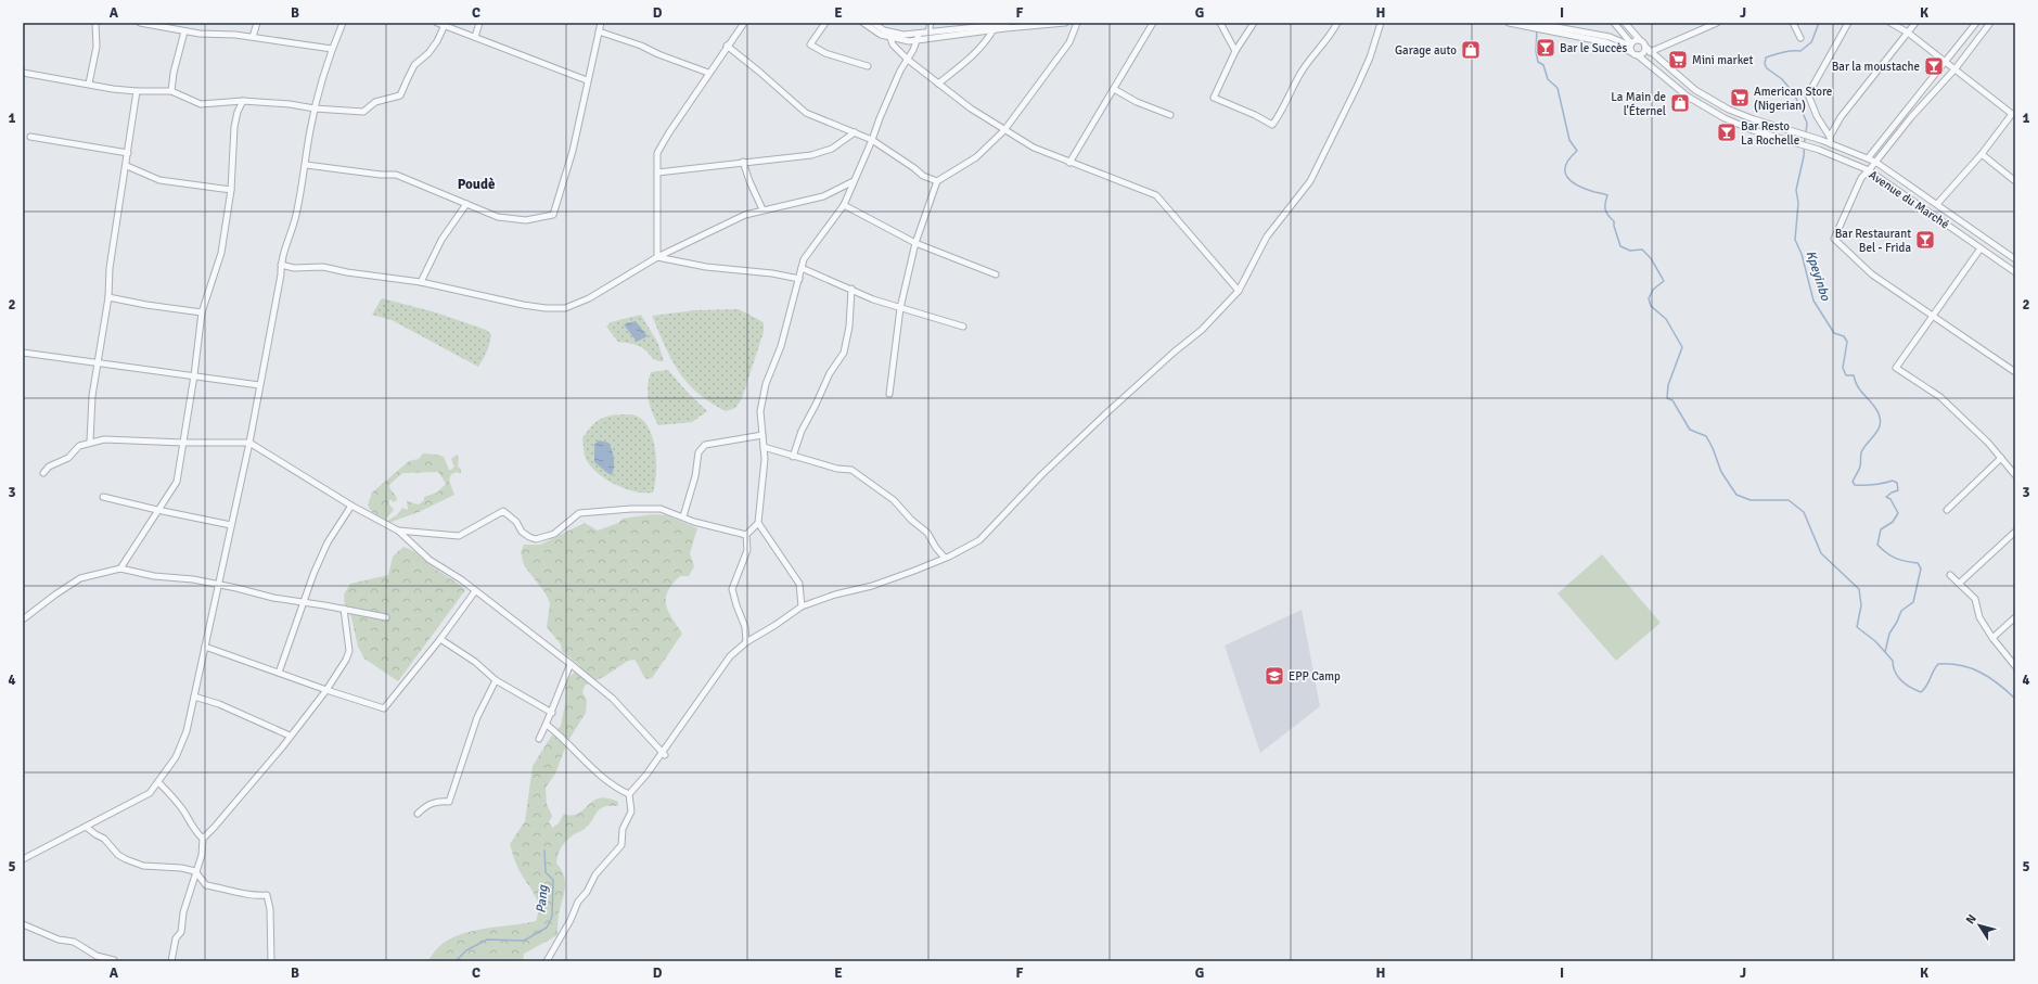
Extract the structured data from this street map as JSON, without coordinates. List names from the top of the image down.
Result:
{
  "streets": {
    "street": ["Avenue du Marché"]
  },
  "districts": ["Poudè"],
  "water": ["Kpeyinbo", "Pang"],
  "places": {
    "bar": [
      "Bar le Succès",
      "Bar la moustache",
      "Bar Resto La Rochelle",
      "Bar Restaurant Bel - Frida"
    ],
    "shop": ["Garage auto", "La Main de l'Éternel"],
    "supermarket": ["Mini market", "American Store (Nigerian)"],
    "school or university": ["EPP Camp"]
  },
  "north": "top left",
  "grid": {
    "columns": [
      "A",
      "B",
      "C",
      "D",
      "E",
      "F",
      "G",
      "H",
      "I",
      "J",
      "K"
    ],
    "rows": [
      "1",
      "2",
      "3",
      "4",
      "5"
    ]
  }
}
